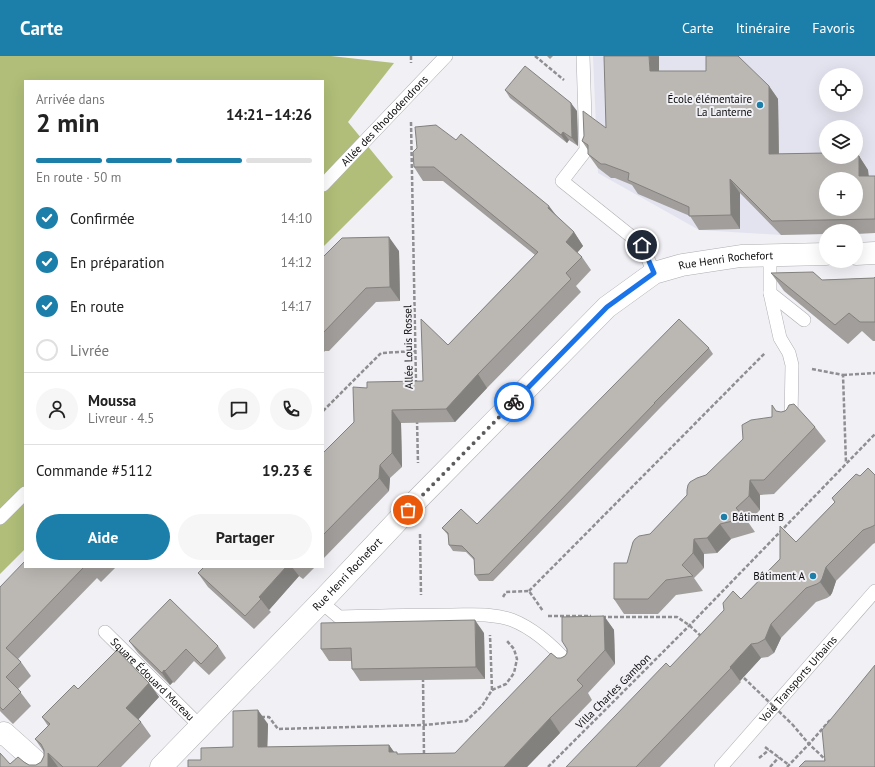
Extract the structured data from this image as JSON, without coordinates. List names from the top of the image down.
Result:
{
  "streets": {
    "street": ["Rue Henri Rochefort"],
    "lane": ["Allée des Rhododendrons", "Square Édouard Moreau", "Voie Transports Urbains"],
    "path": ["Allée Louis Rossel", "Villa Charles Gambon"]
  },
  "crossings": [
    ["Allée des Rhododendrons", "Allée Louis Rossel"],
    ["Rue Henri Rochefort", "Square Édouard Moreau"]
  ],
  "places": ["École élémentaire La Lanterne", "Bâtiment B", "Bâtiment A"],
  "page": {
    "header": "Carte",
    "nav": ["Carte", "Itinéraire", "Favoris"],
    "map_buttons": ["+", "−"],
    "heading": ["2 min", "Arrivée dans", "14:21–14:26"],
    "panel": [
      "Moussa",
      "Livreur · 4.5",
      "Commande #5112",
      "19.23 €"
    ],
    "bar": "En route · 50 m",
    "list": [
      ["Confirmée", "14:10"],
      ["En préparation", "14:12"],
      ["En route", "14:17"],
      "Livrée"
    ],
    "buttons": ["Aide", "Partager"]
  }
}
